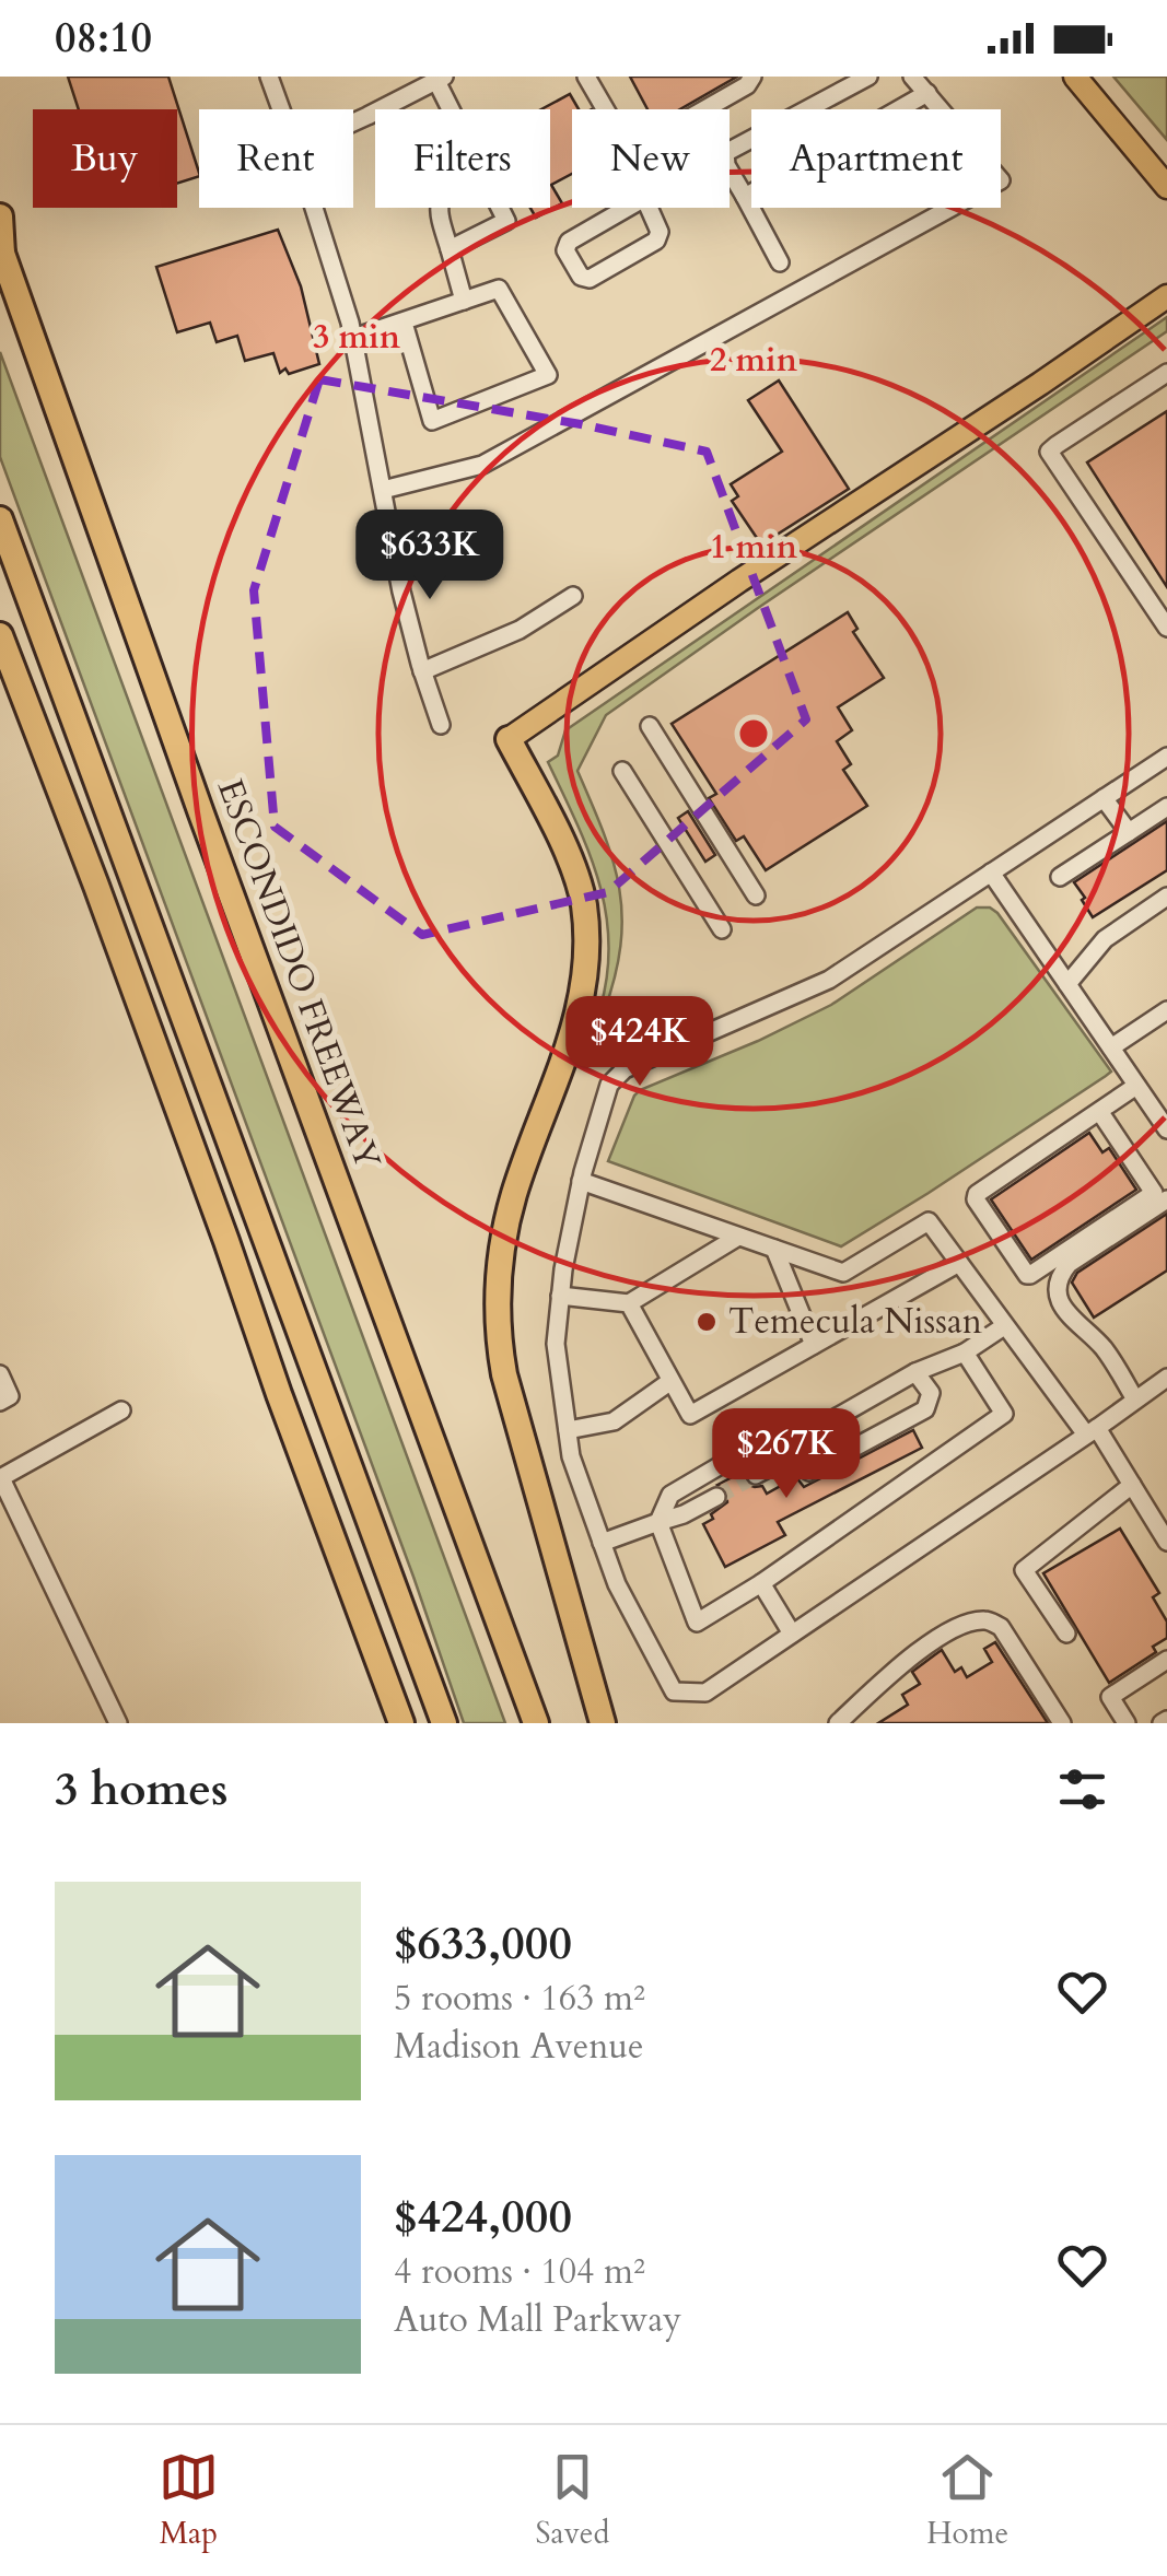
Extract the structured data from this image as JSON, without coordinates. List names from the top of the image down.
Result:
{
  "streets": {
    "highway": ["ESCONDIDO FREEWAY"]
  },
  "places": ["Temecula Nissan"],
  "page": {
    "status": "08:10",
    "chip": [
      "Buy",
      "Rent",
      "Filters",
      "New",
      "Apartment"
    ],
    "price": ["$633K", "$424K", "$267K"],
    "heading": "3 homes",
    "list": [
      {
        "name": "$633,000",
        "note": "5 rooms · 163 m² · Madison Avenue"
      },
      {
        "name": "$424,000",
        "note": "4 rooms · 104 m² · Auto Mall Parkway"
      }
    ],
    "tabs": ["Map", "Saved", "Home"]
  },
  "rings": ["3 min", "2 min", "1 min"]
}
